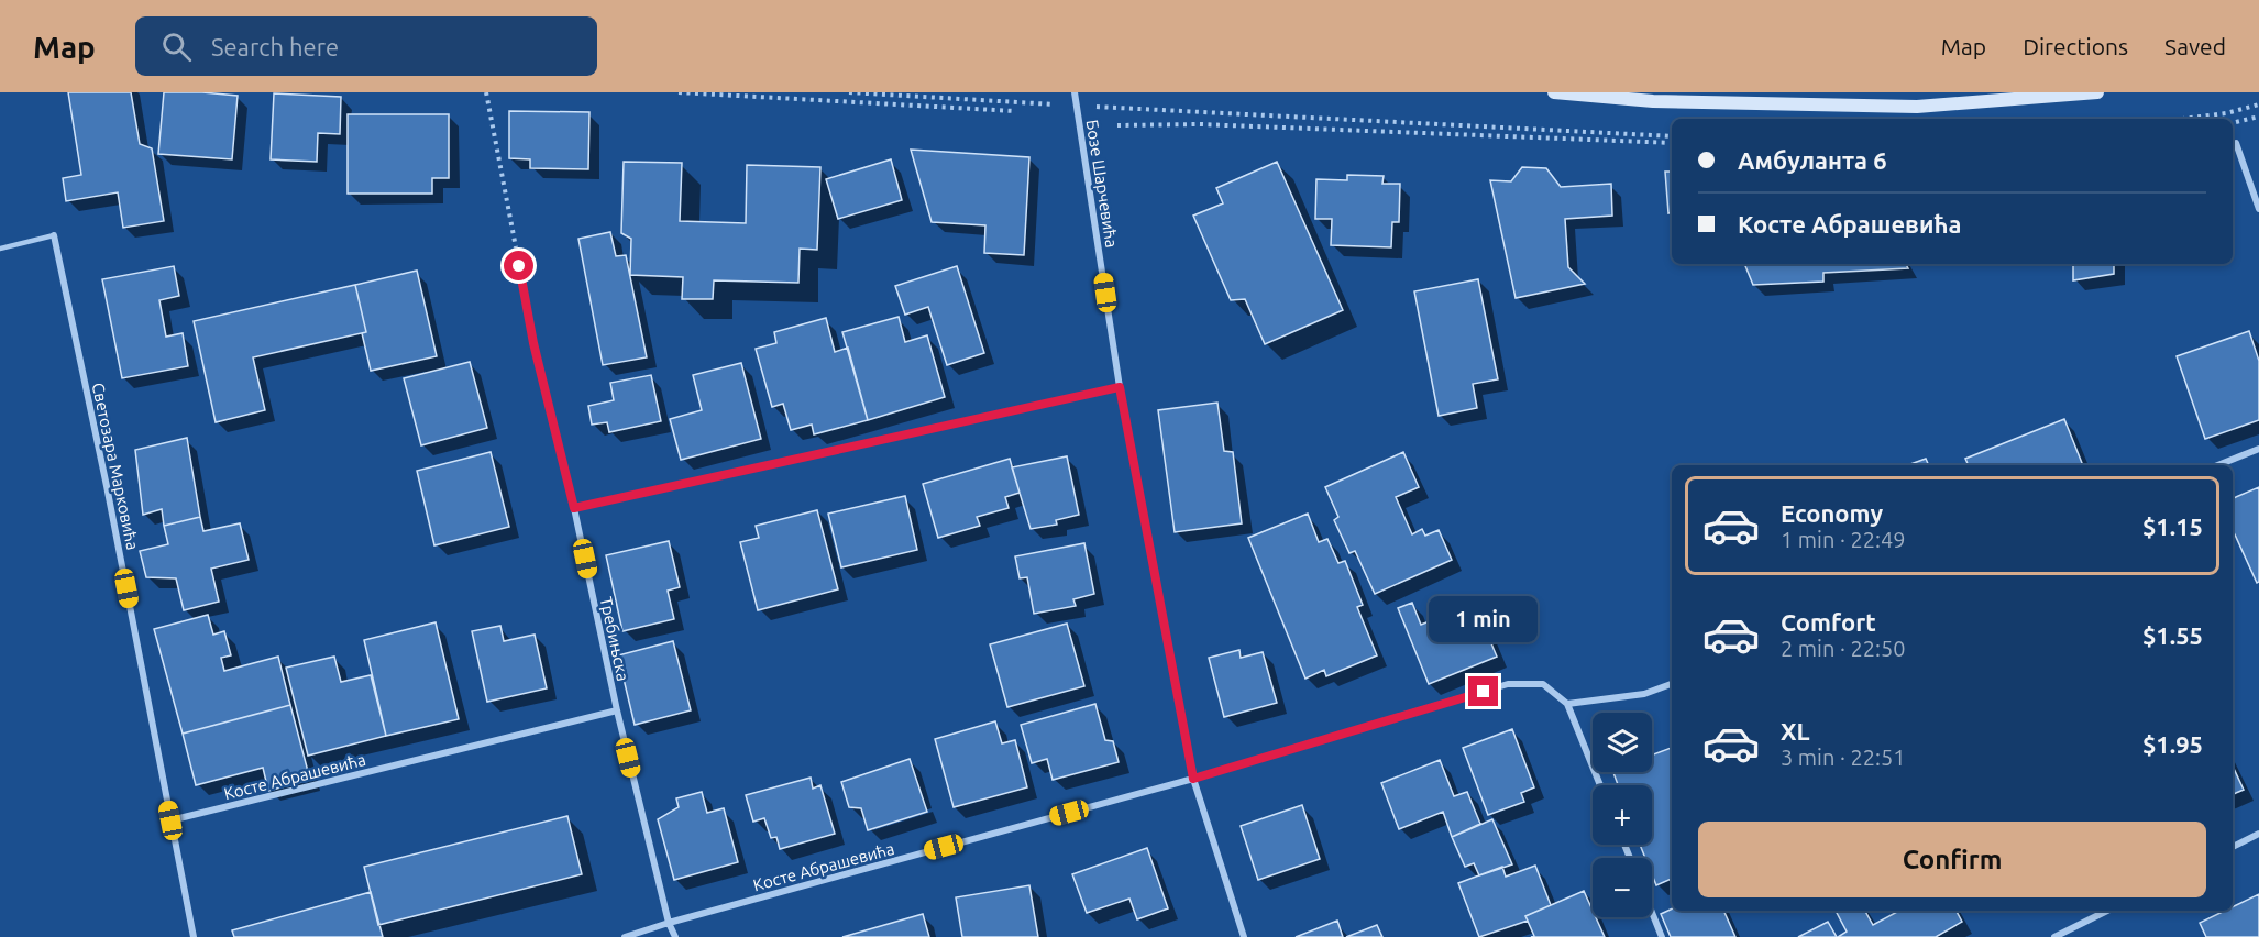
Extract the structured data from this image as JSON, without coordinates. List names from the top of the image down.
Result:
{
  "streets": {
    "street": [
      "Бозе Шарчевића",
      "Светозара Марковића",
      "Требињска",
      "Косте Абрашевића"
    ]
  },
  "crossings": [
    ["Бозе Шарчевића", "Косте Абрашевића"],
    ["Светозара Марковића", "Косте Абрашевића"],
    ["Требињска", "Косте Абрашевића"]
  ],
  "page": {
    "header": "Map",
    "search": "Search here",
    "nav": ["Map", "Directions", "Saved"],
    "banner": ["Амбуланта 6", "Косте Абрашевића"],
    "list": [
      {
        "name": "Economy",
        "note": "1 min · 22:49",
        "value": "$1.15"
      },
      {
        "name": "Comfort",
        "note": "2 min · 22:50",
        "value": "$1.55"
      },
      {
        "name": "XL",
        "note": "3 min · 22:51",
        "value": "$1.95"
      }
    ],
    "bubble": "1 min",
    "map_buttons": ["+", "−"],
    "buttons": "Confirm"
  }
}
